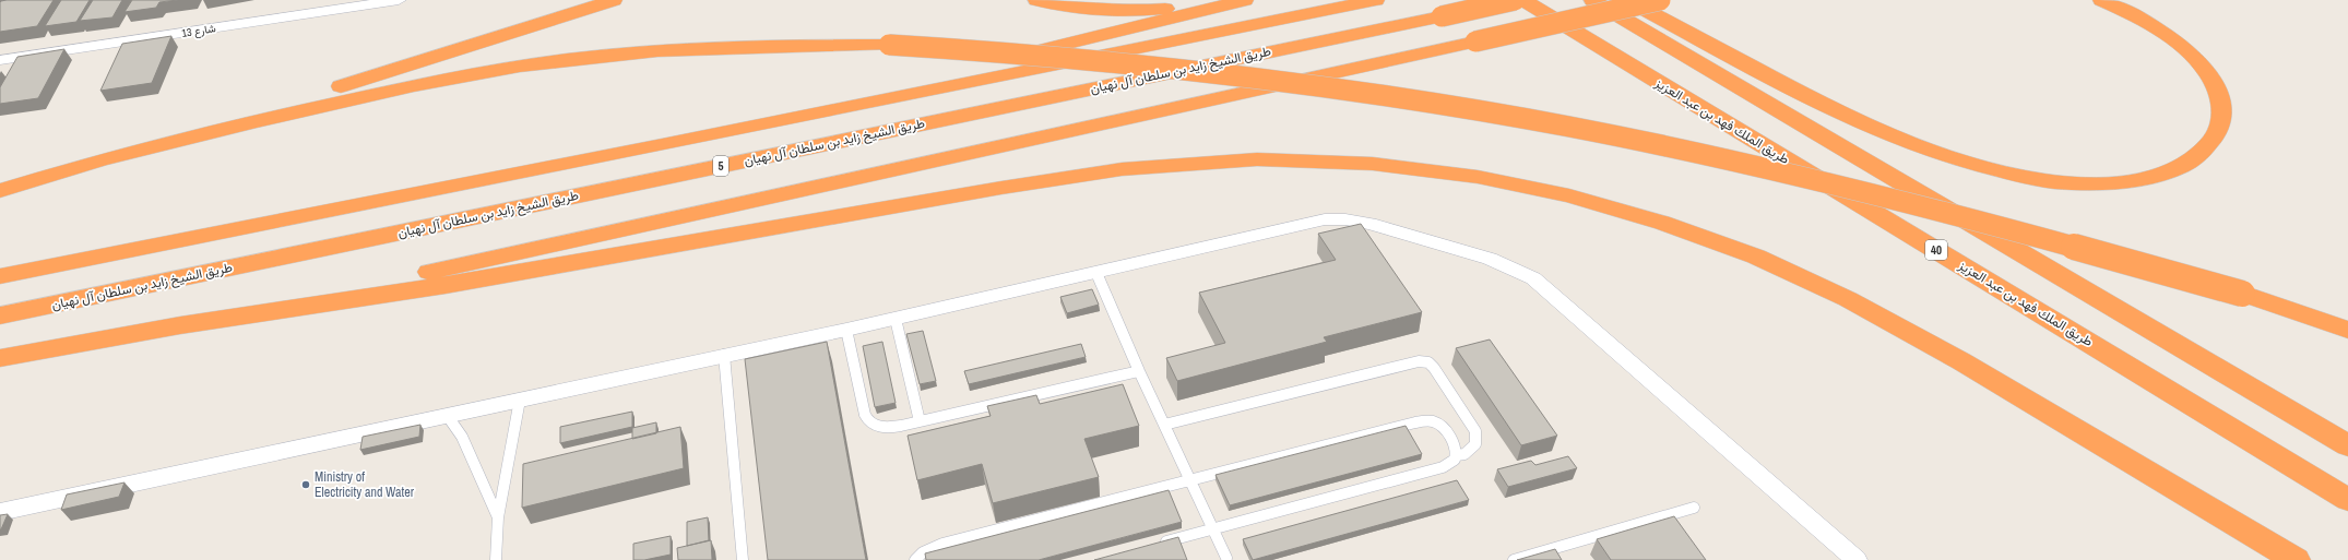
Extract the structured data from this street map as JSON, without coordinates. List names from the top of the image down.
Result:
{
  "streets": {
    "highway": [
      "طريق الشيخ زايد بن سلطان آل نهيان",
      "طريق الملك فهد بن عبد العزيز",
      "5",
      "40"
    ],
    "street": ["شارع 13"]
  },
  "places": ["Ministry of Electricity and Water"]
}
